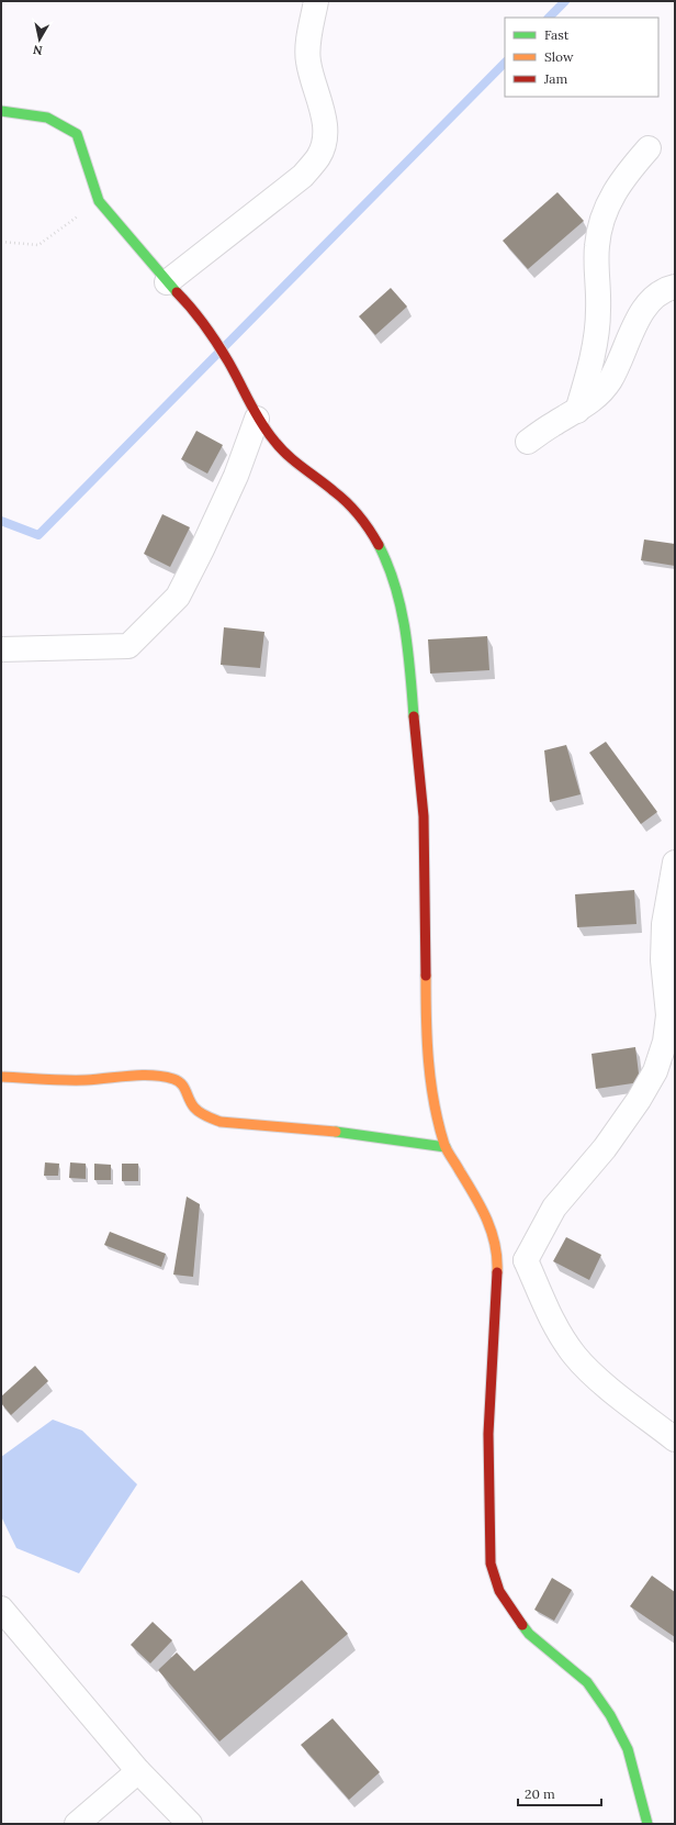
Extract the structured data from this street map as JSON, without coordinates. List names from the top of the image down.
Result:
{
  "legend": ["Fast", "Slow", "Jam"],
  "scale_bar": "20 m",
  "north": "bottom"
}
